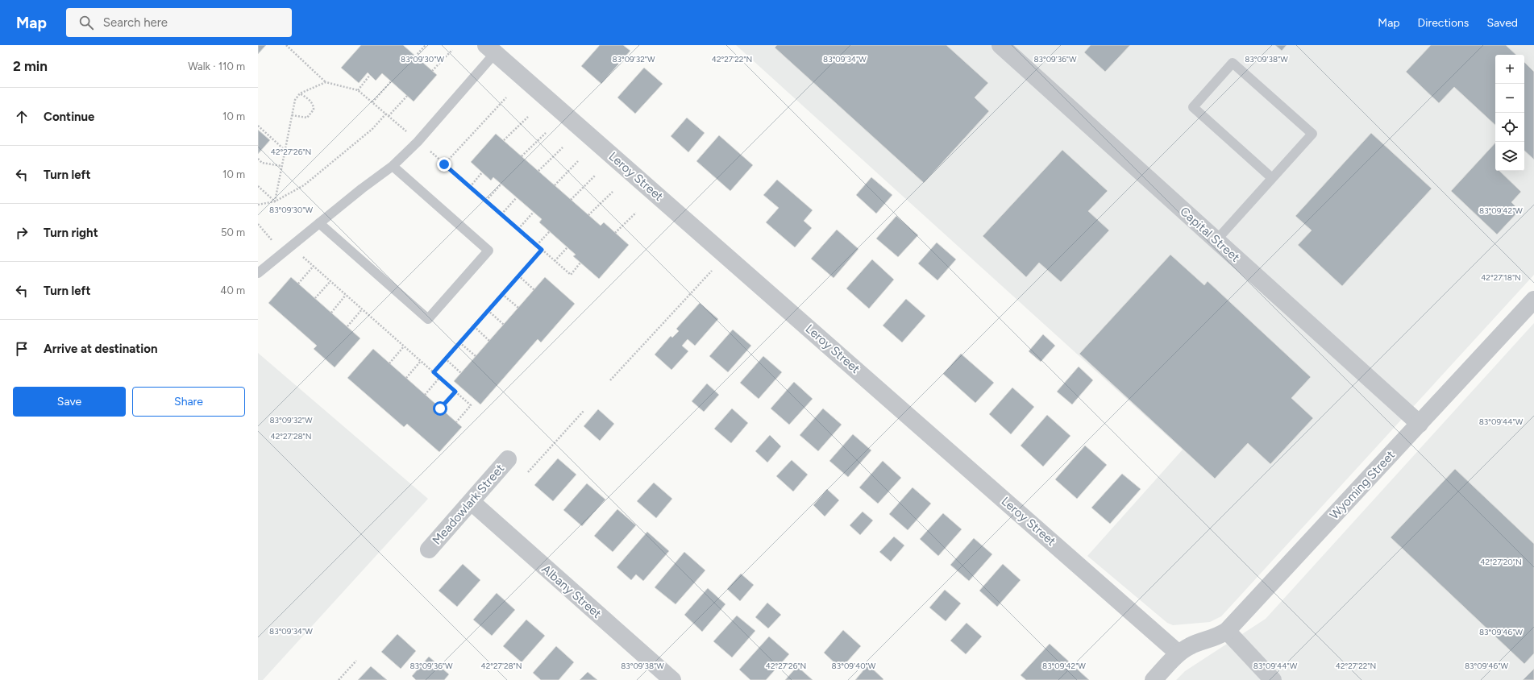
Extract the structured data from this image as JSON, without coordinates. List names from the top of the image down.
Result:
{
  "streets": {
    "street": [
      "Leroy Street",
      "Capital Street",
      "Wyoming Street",
      "Meadowlark Street",
      "Albany Street"
    ]
  },
  "crossings": [
    ["Leroy Street", "Wyoming Street"],
    ["Capital Street", "Wyoming Street"],
    ["Meadowlark Street", "Albany Street"]
  ],
  "page": {
    "header": "Map",
    "search": "Search here",
    "nav": ["Map", "Directions", "Saved"],
    "heading": ["2 min", "Walk · 110 m"],
    "map_buttons": ["+", "−"],
    "list": [
      ["Continue", "10 m"],
      ["Turn left", "10 m"],
      ["Turn right", "50 m"],
      ["Turn left", "40 m"],
      "Arrive at destination"
    ],
    "buttons": ["Save", "Share"]
  },
  "coordinates": [
    "83°09'30\"W",
    "83°09'32\"W",
    "42°27'22\"N",
    "83°09'34\"W",
    "83°09'36\"W",
    "83°09'38\"W",
    "42°27'26\"N",
    "83°09'42\"W",
    "42°27'18\"N",
    "83°09'44\"W",
    "42°27'28\"N",
    "42°27'20\"N",
    "83°09'46\"W",
    "83°09'40\"W"
  ]
}
